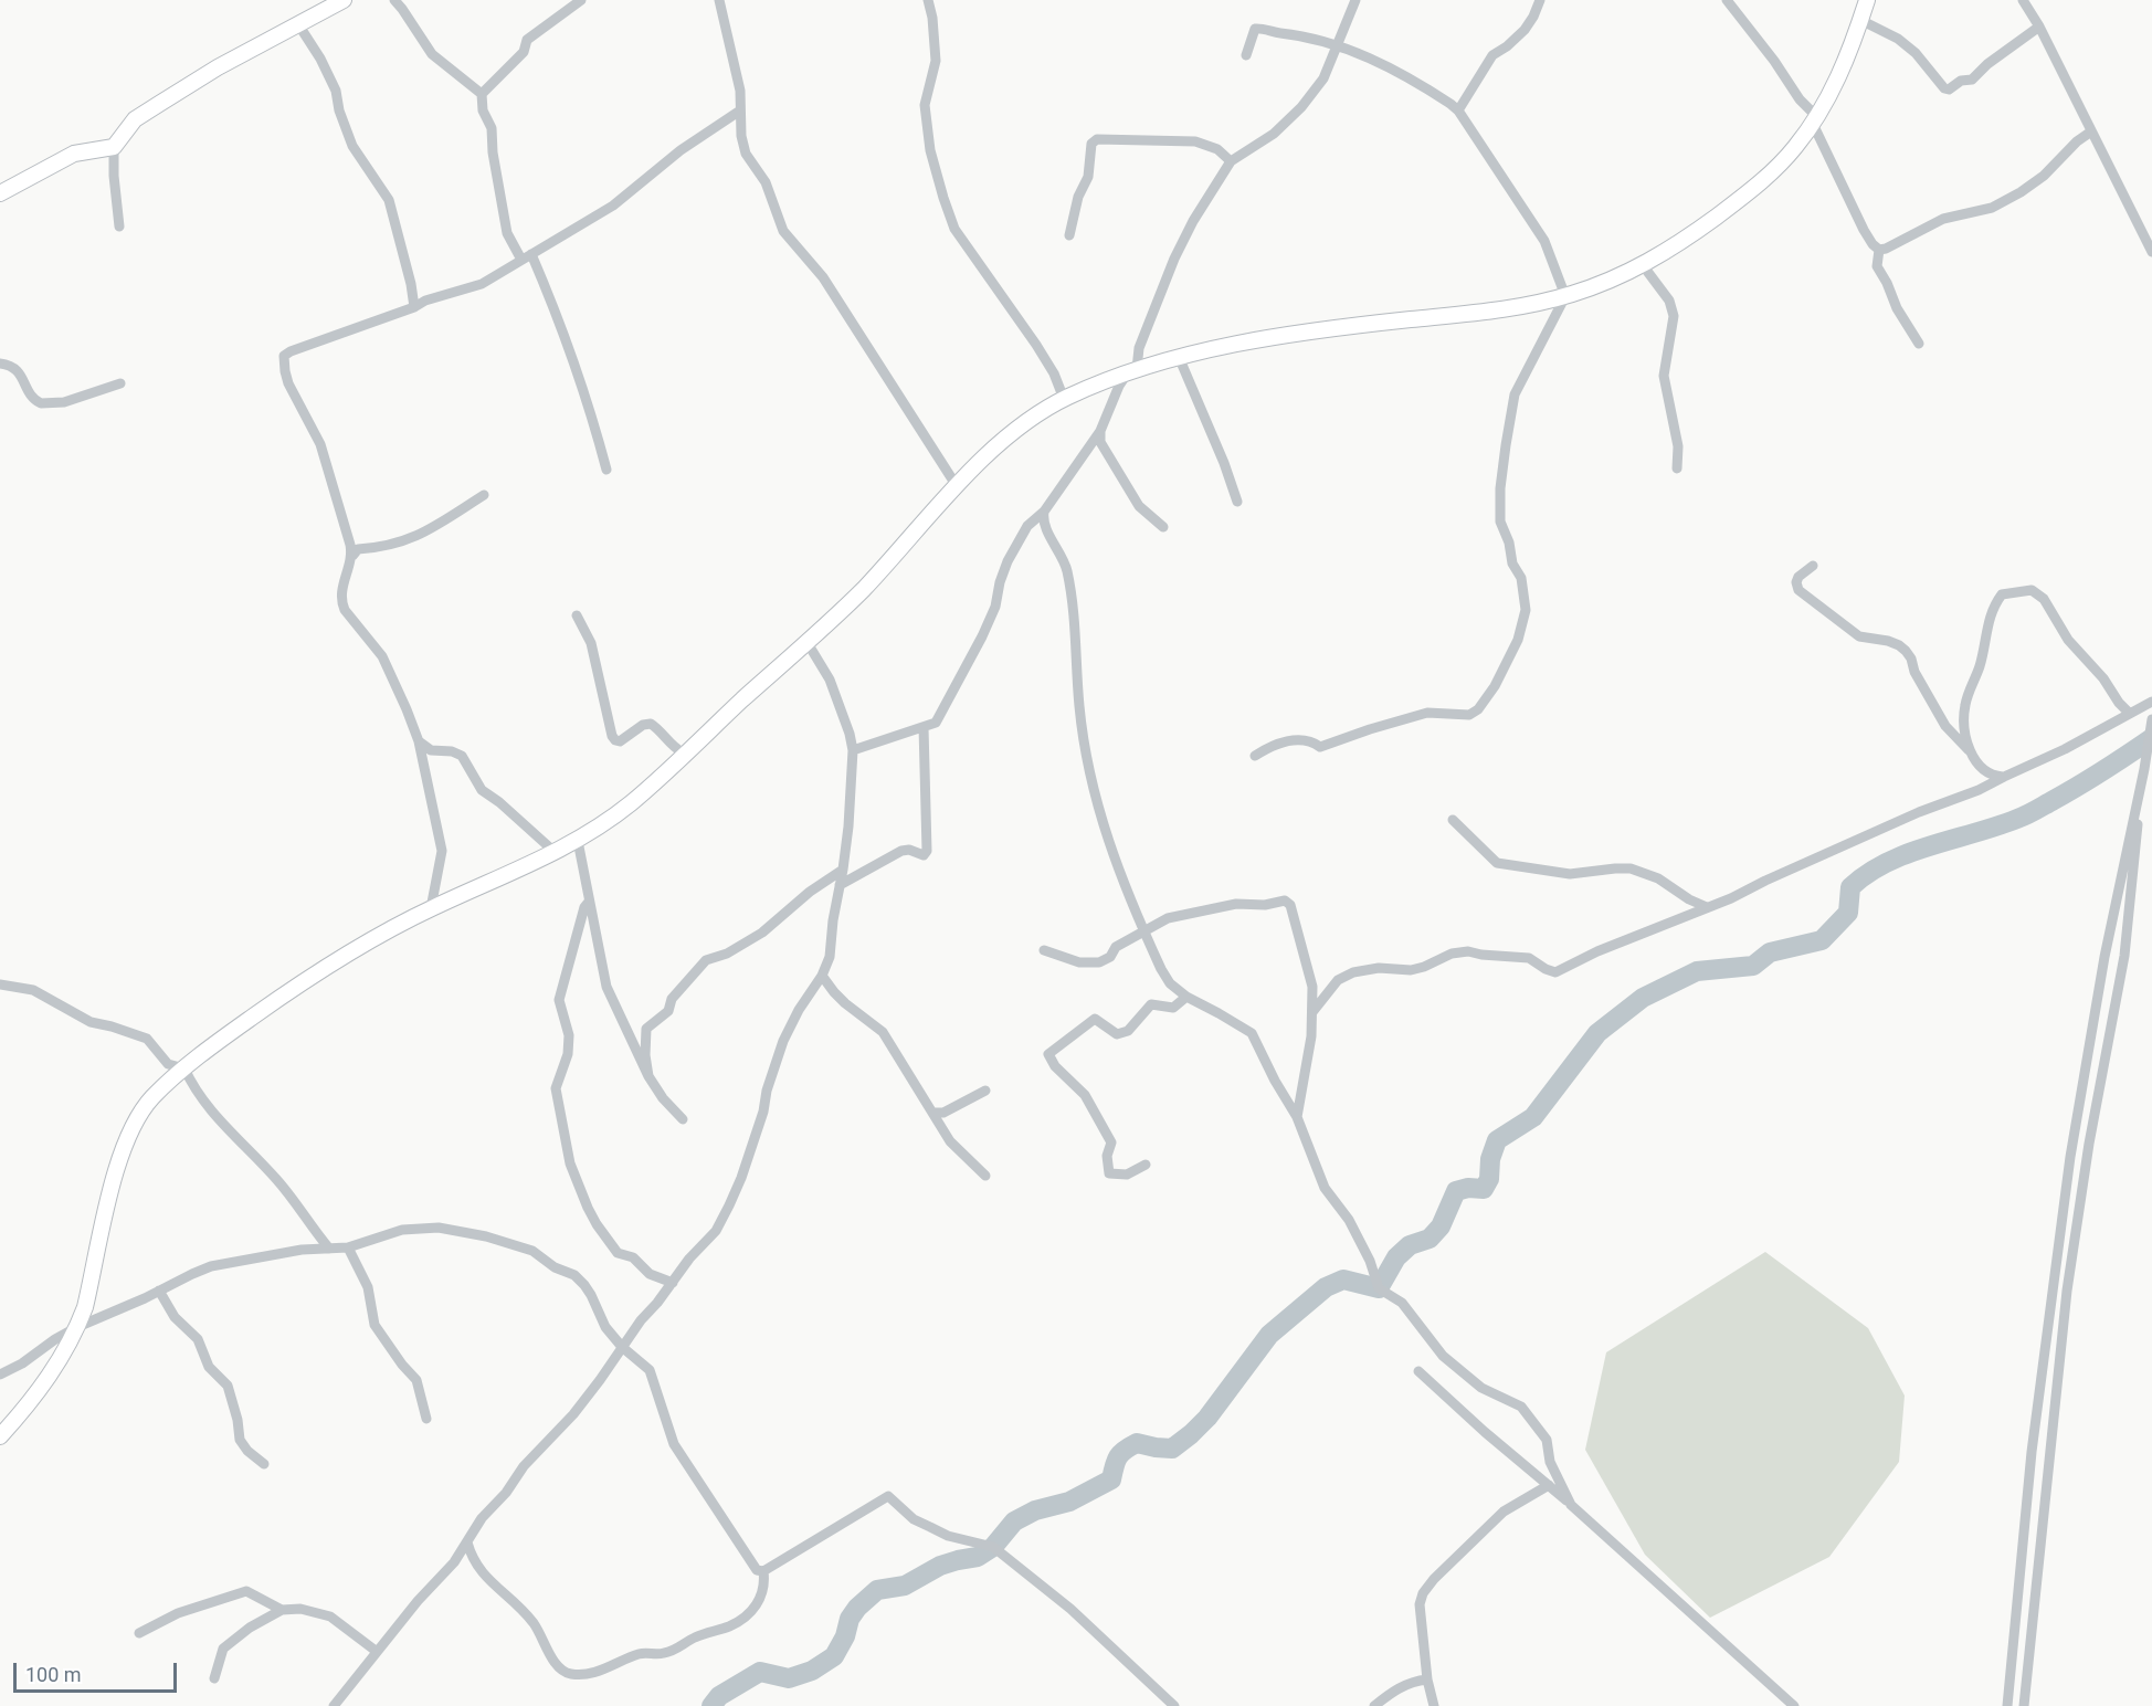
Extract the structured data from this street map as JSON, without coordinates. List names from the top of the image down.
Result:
{
  "scale_bar": "100 m"
}
